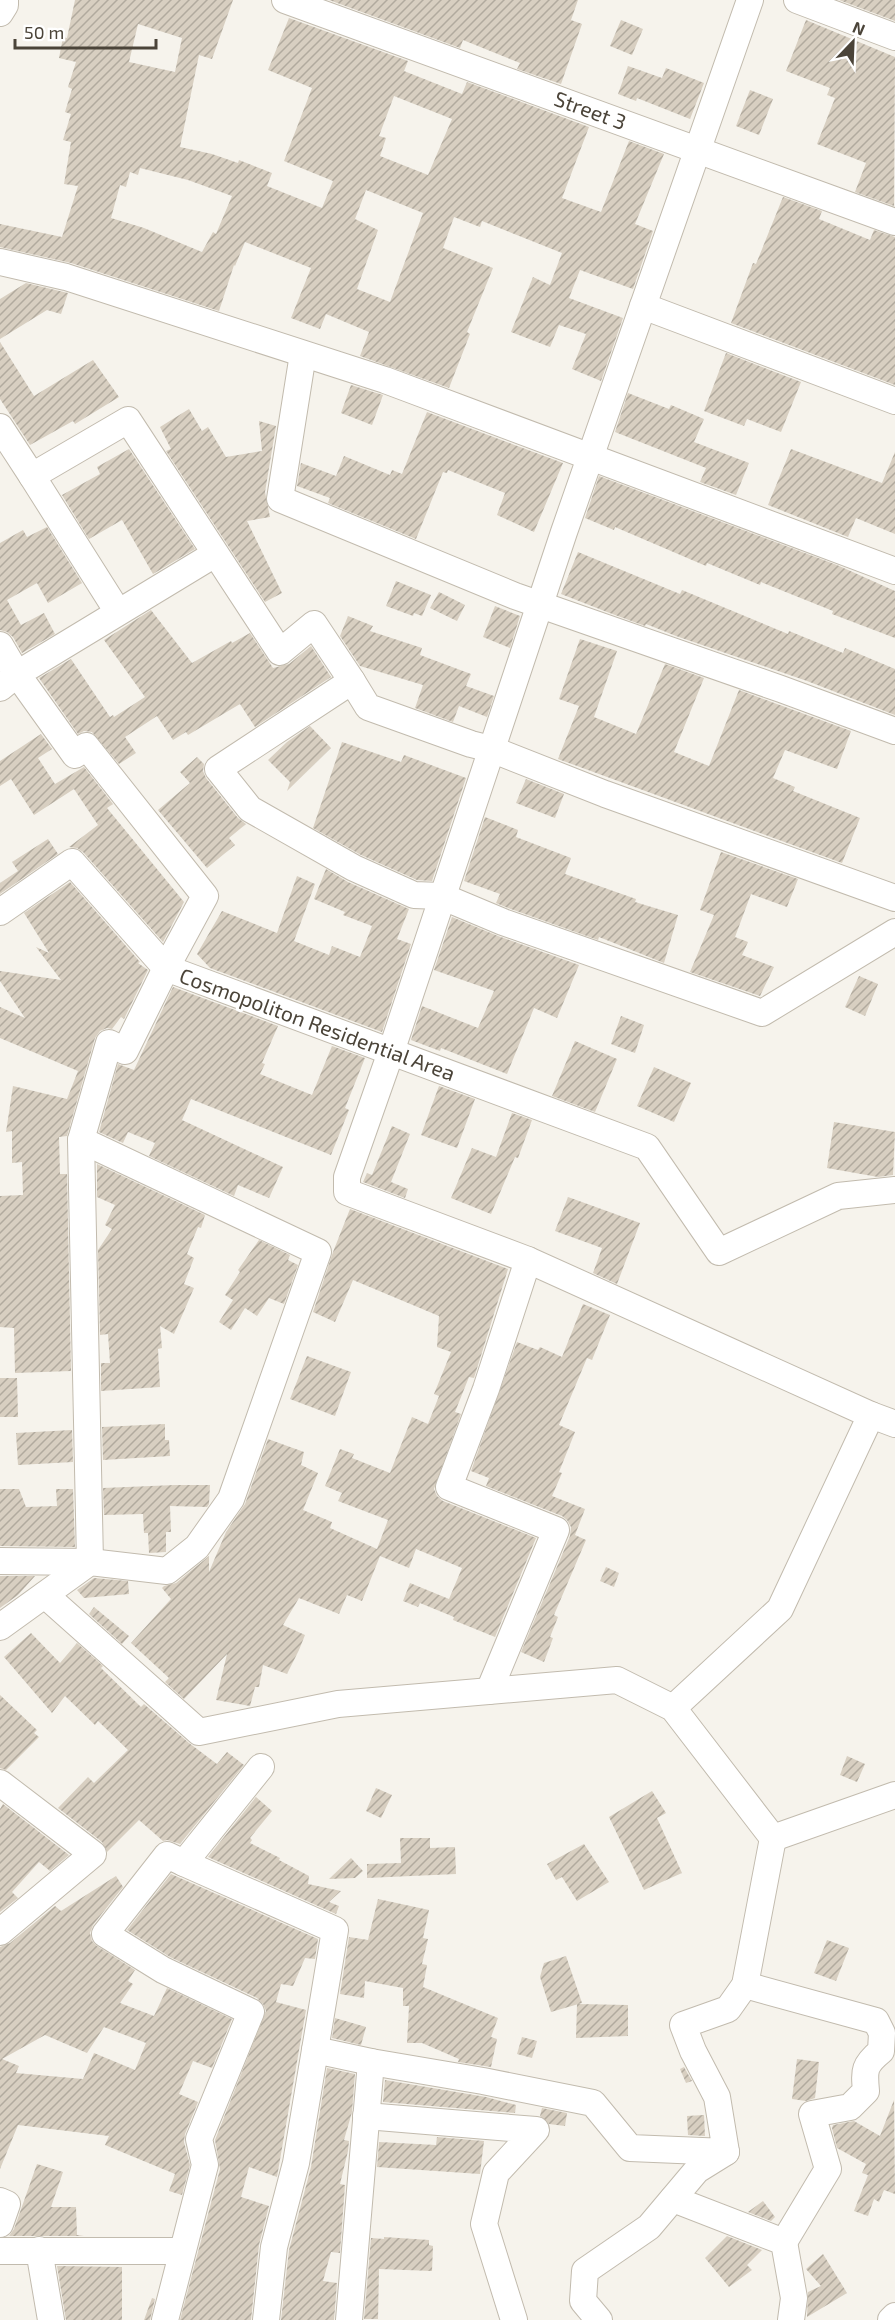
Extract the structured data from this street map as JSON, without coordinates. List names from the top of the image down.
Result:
{
  "streets": {
    "street": ["Street 3", "Cosmopoliton Residential Area"]
  },
  "scale_bar": "50 m",
  "north": "top right"
}
